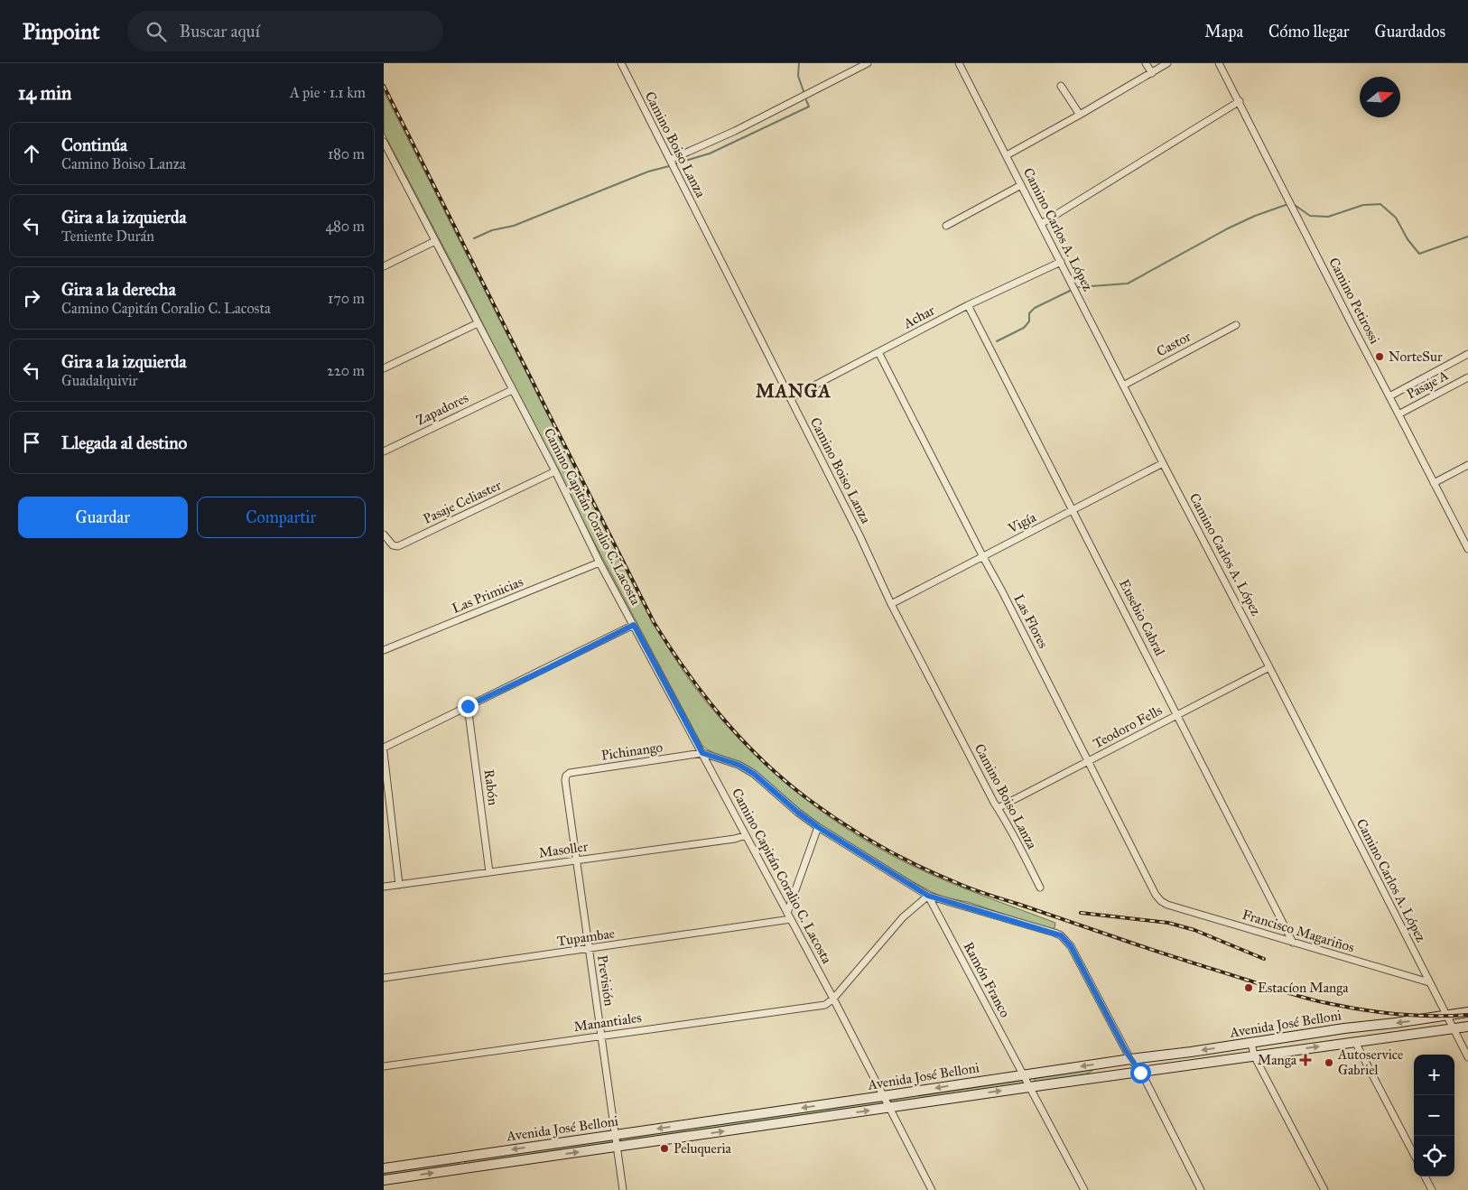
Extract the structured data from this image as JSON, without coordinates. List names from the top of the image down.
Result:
{
  "streets": {
    "main road": ["Avenida José Belloni"],
    "street": [
      "Camino Boiso Lanza",
      "Camino Carlos A. López",
      "Camino Petirossi",
      "Achar",
      "Castor",
      "Pasaje A",
      "Zapadores",
      "Pasaje Celiaster",
      "Camino Capitán Coralio C. Lacosta",
      "Vigía",
      "Las Primicias",
      "Eusebio Cabral",
      "Las Flores",
      "Teodoro Fells",
      "Pichinango",
      "Rabón",
      "Masoller",
      "Francisco Magariños",
      "Tupambae",
      "Ramón Franco",
      "Previsión",
      "Manantiales"
    ]
  },
  "crossings": [
    ["Camino Boiso Lanza", "Achar"],
    ["Camino Boiso Lanza", "Vigía"],
    ["Camino Boiso Lanza", "Teodoro Fells"],
    ["Camino Carlos A. López", "Achar"],
    ["Camino Carlos A. López", "Castor"],
    ["Camino Carlos A. López", "Vigía"],
    ["Camino Carlos A. López", "Teodoro Fells"],
    ["Camino Carlos A. López", "Francisco Magariños"],
    ["Camino Carlos A. López", "Avenida José Belloni"],
    ["Camino Petirossi", "Pasaje A"],
    ["Achar", "Eusebio Cabral"],
    ["Achar", "Las Flores"],
    ["Zapadores", "Camino Capitán Coralio C. Lacosta"],
    ["Pasaje Celiaster", "Camino Capitán Coralio C. Lacosta"],
    ["Camino Capitán Coralio C. Lacosta", "Las Primicias"],
    ["Camino Capitán Coralio C. Lacosta", "Pichinango"],
    ["Camino Capitán Coralio C. Lacosta", "Masoller"],
    ["Camino Capitán Coralio C. Lacosta", "Tupambae"],
    ["Camino Capitán Coralio C. Lacosta", "Manantiales"],
    ["Camino Capitán Coralio C. Lacosta", "Avenida José Belloni"],
    ["Vigía", "Eusebio Cabral"],
    ["Vigía", "Las Flores"],
    ["Eusebio Cabral", "Teodoro Fells"],
    ["Eusebio Cabral", "Francisco Magariños"],
    ["Las Flores", "Teodoro Fells"],
    ["Las Flores", "Francisco Magariños"],
    ["Pichinango", "Previsión"],
    ["Rabón", "Masoller"],
    ["Masoller", "Previsión"],
    ["Tupambae", "Previsión"],
    ["Ramón Franco", "Avenida José Belloni"],
    ["Previsión", "Manantiales"],
    ["Previsión", "Avenida José Belloni"]
  ],
  "districts": ["MANGA"],
  "places": {
    "other": [
      "NorteSur",
      "Estacíon Manga",
      "Autoservice Gabriel",
      "Peluqueria"
    ],
    "health": ["Manga"]
  },
  "north": "right",
  "page": {
    "header": "Pinpoint",
    "search": "Buscar aquí",
    "nav": ["Mapa", "Cómo llegar", "Guardados"],
    "heading": ["14 min", "A pie · 1.1 km"],
    "list": [
      ["Continúa", "Camino Boiso Lanza", "180 m"],
      ["Gira a la izquierda", "Teniente Durán", "480 m"],
      ["Gira a la derecha", "Camino Capitán Coralio C. Lacosta", "170 m"],
      ["Gira a la izquierda", "Guadalquivir", "220 m"],
      "Llegada al destino"
    ],
    "buttons": ["Guardar", "Compartir"],
    "map_buttons": ["+", "−"]
  }
}
